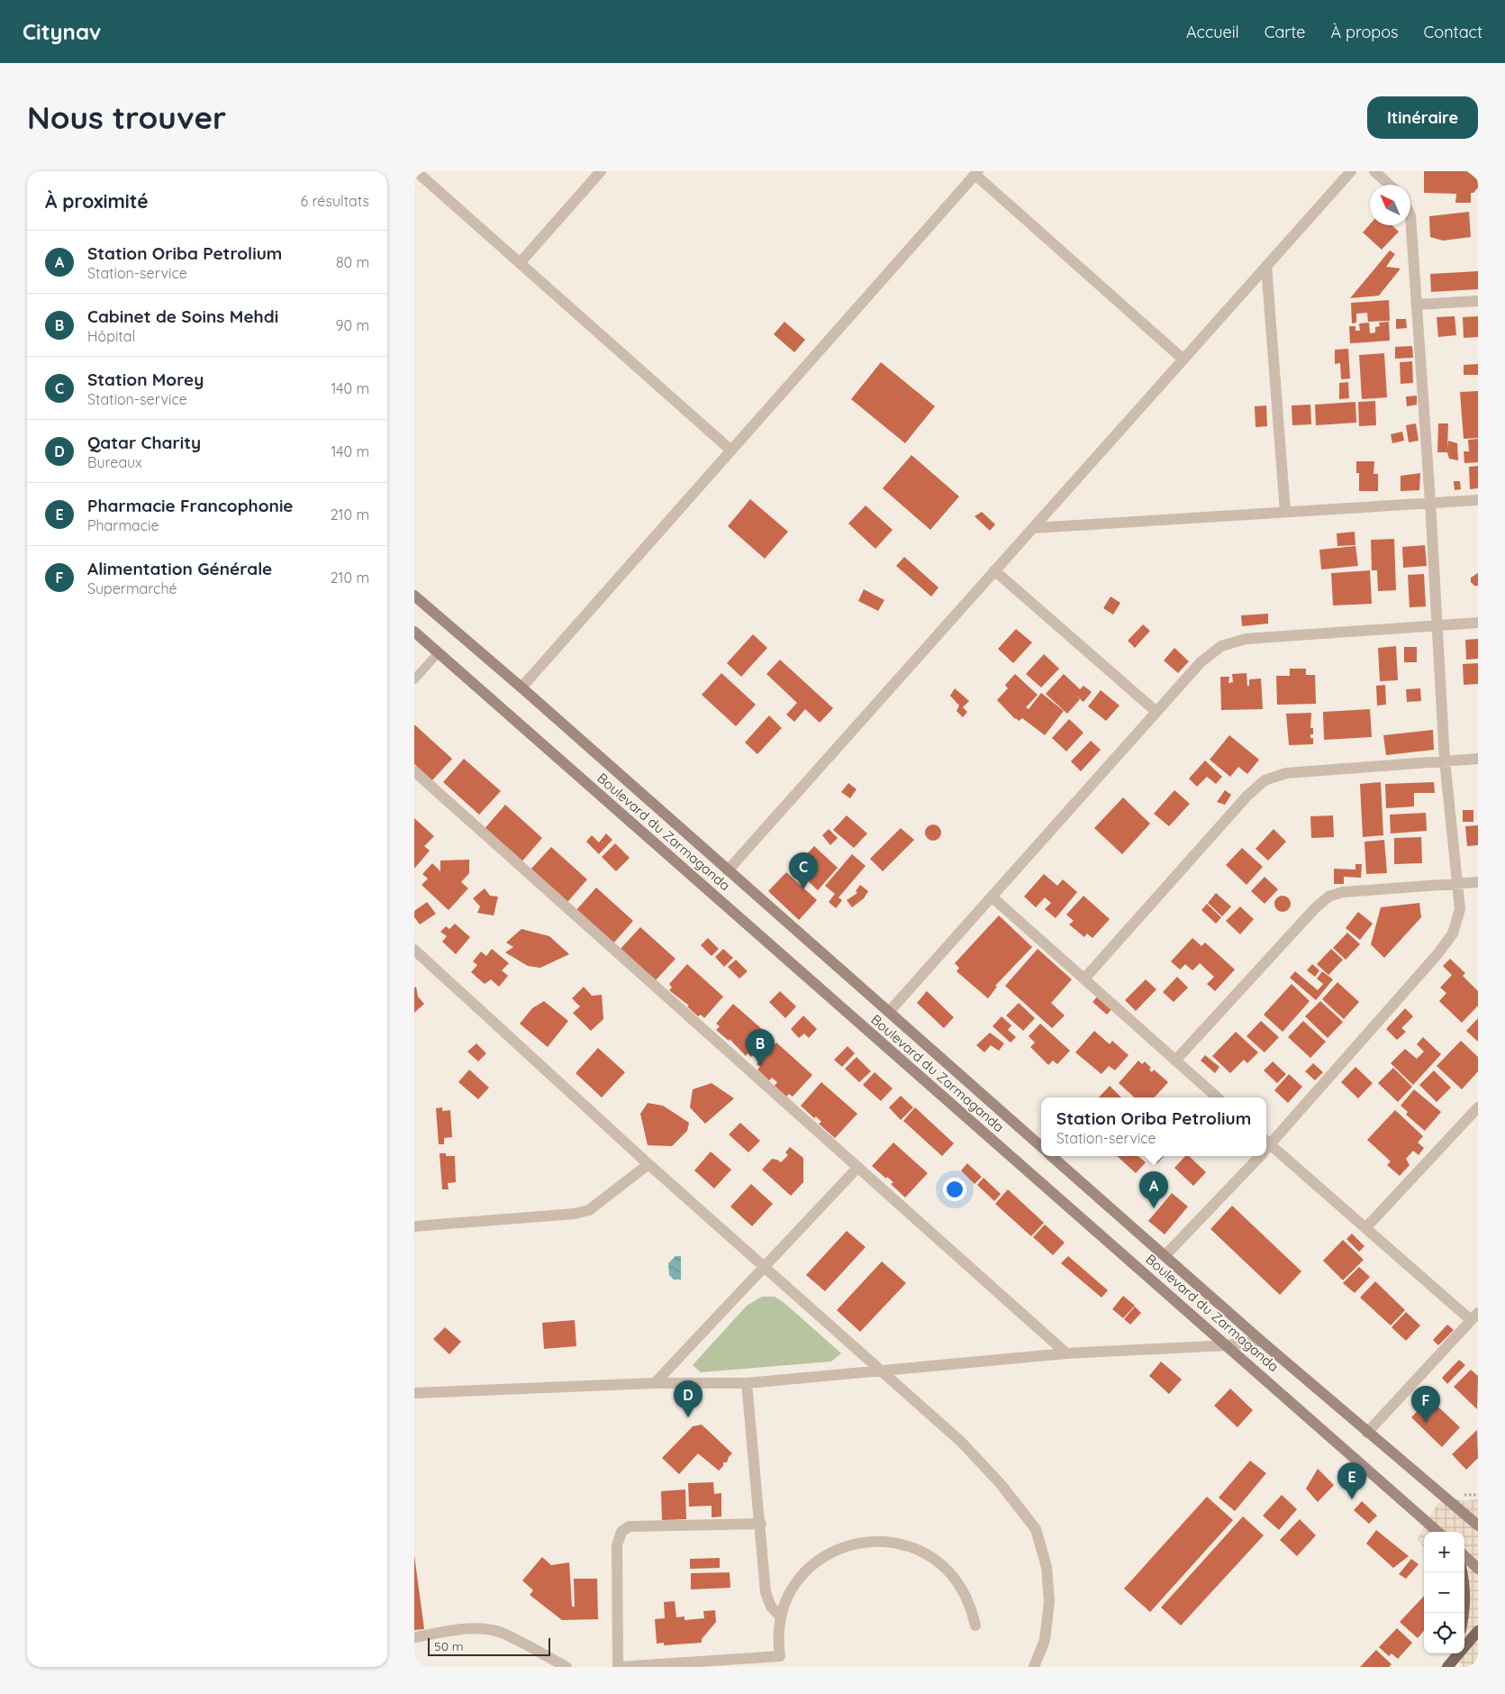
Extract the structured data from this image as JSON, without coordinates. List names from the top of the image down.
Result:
{
  "streets": {
    "main road": ["Boulevard du Zarmaganda"]
  },
  "scale_bar": "50 m",
  "north": "top left",
  "page": {
    "header": "Citynav",
    "nav": [
      "Accueil",
      "Carte",
      "À propos",
      "Contact"
    ],
    "buttons": "Itinéraire",
    "title": "Nous trouver",
    "heading": ["À proximité", "6 résultats"],
    "list": [
      {
        "mark": "A",
        "name": "Station Oriba Petrolium",
        "note": "Station-service",
        "value": "80 m"
      },
      {
        "mark": "B",
        "name": "Cabinet de Soins Mehdi",
        "note": "Hôpital",
        "value": "90 m"
      },
      {
        "mark": "C",
        "name": "Station Morey",
        "note": "Station-service",
        "value": "140 m"
      },
      {
        "mark": "D",
        "name": "Qatar Charity",
        "note": "Bureaux",
        "value": "140 m"
      },
      {
        "mark": "E",
        "name": "Pharmacie Francophonie",
        "note": "Pharmacie",
        "value": "210 m"
      },
      {
        "mark": "F",
        "name": "Alimentation Générale",
        "note": "Supermarché",
        "value": "210 m"
      }
    ],
    "pins": [
      "C",
      "B",
      "A",
      "D",
      "F",
      "E"
    ],
    "popup": ["Station Oriba Petrolium", "Station-service"],
    "map_buttons": ["+", "−"],
    "scale": "50 m"
  }
}
